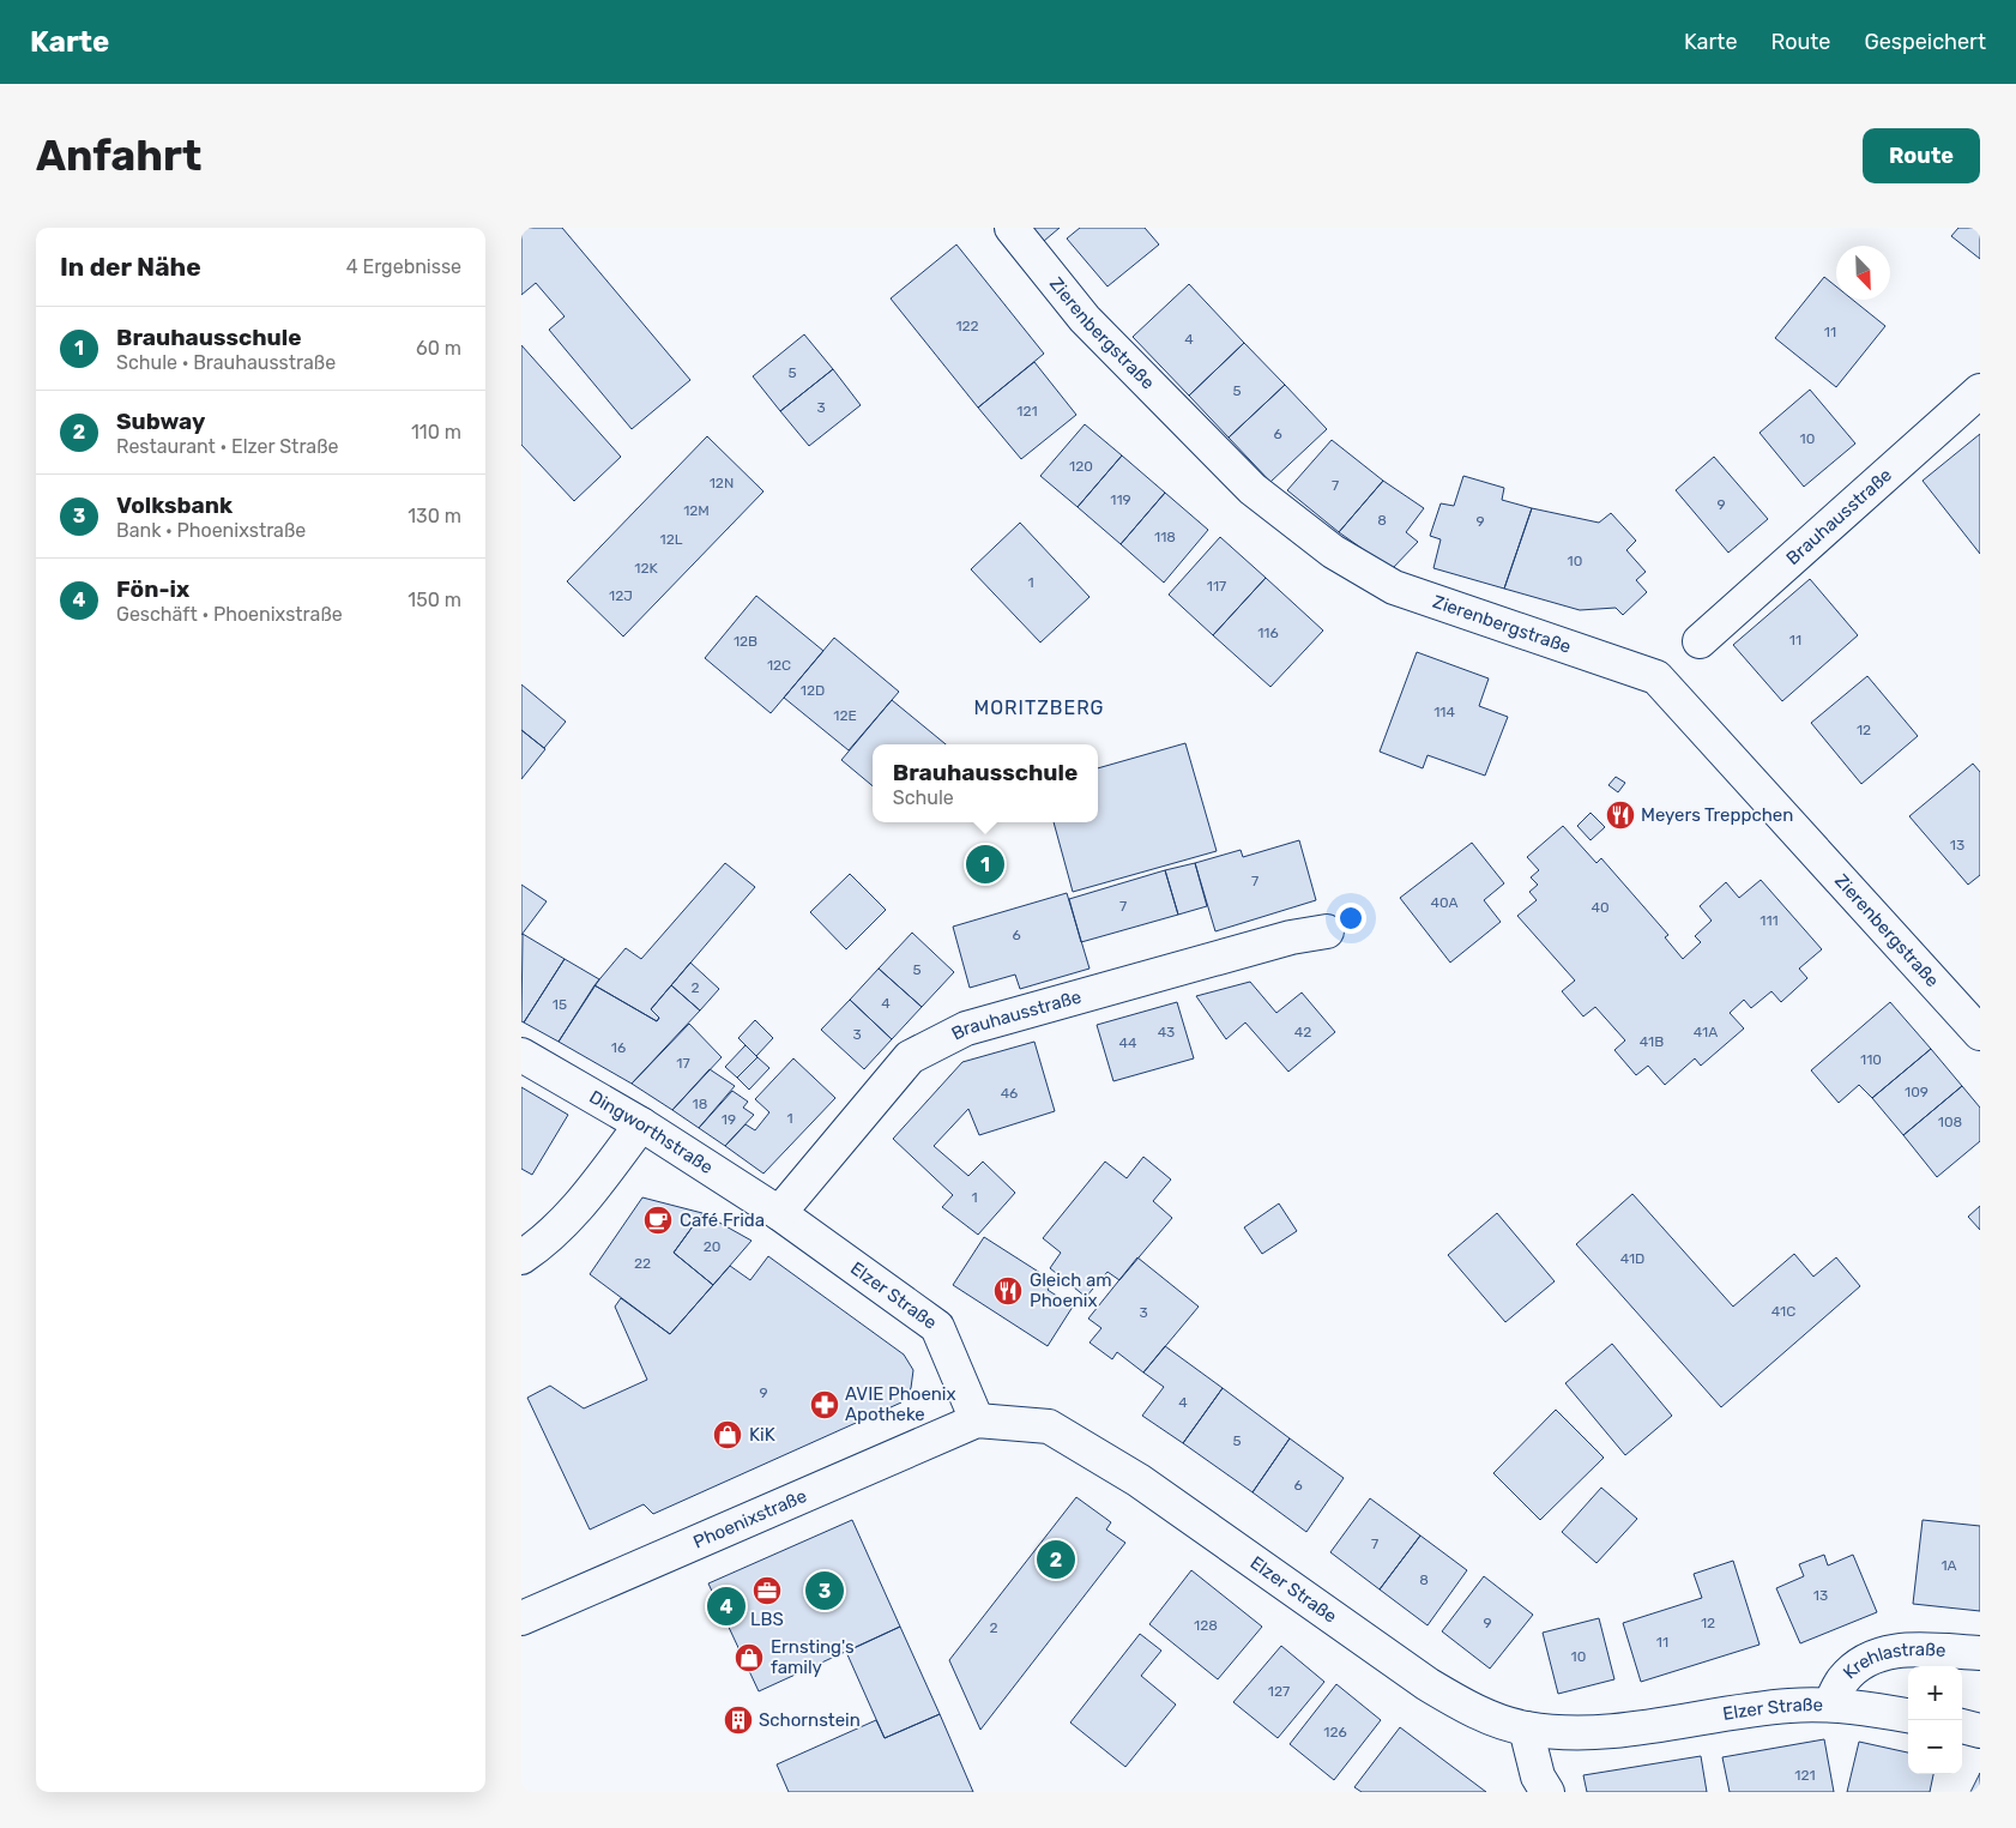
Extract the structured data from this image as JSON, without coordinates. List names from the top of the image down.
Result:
{
  "streets": {
    "street": [
      "Zierenbergstraße",
      "Brauhausstraße",
      "Dingworthstraße",
      "Elzer Straße",
      "Phoenixstraße",
      "Krehlastraße"
    ]
  },
  "crossings": [
    ["Brauhausstraße", "Dingworthstraße"],
    ["Brauhausstraße", "Elzer Straße"],
    ["Dingworthstraße", "Elzer Straße"],
    ["Elzer Straße", "Phoenixstraße"],
    ["Elzer Straße", "Krehlastraße"]
  ],
  "districts": ["MORITZBERG"],
  "places": {
    "restaurant": ["Meyers Treppchen", "Gleich am Phoenix"],
    "cafe": ["Café Frida"],
    "pharmacy": ["AVIE Phoenix Apotheke"],
    "shop": ["KiK", "Ernsting's family"],
    "office": ["LBS"],
    "building": ["Schornstein"]
  },
  "house_numbers": [
    "122",
    "11",
    "4",
    "5",
    "5",
    "3",
    "121",
    "6",
    "10",
    "120",
    "12N",
    "7",
    "119",
    "9",
    "12M",
    "8",
    "9",
    "118",
    "12L",
    "10",
    "12K",
    "1",
    "117",
    "12J",
    "116",
    "11",
    "12B",
    "12C",
    "12D",
    "114",
    "12E",
    "12",
    "13",
    "7",
    "40A",
    "7",
    "40",
    "111",
    "6",
    "5",
    "2",
    "4",
    "15",
    "43",
    "42",
    "41A",
    "3",
    "41B",
    "44",
    "16",
    "110",
    "17",
    "109",
    "46",
    "18",
    "1",
    "19",
    "108",
    "1",
    "20",
    "41D",
    "22",
    "41C",
    "3",
    "9",
    "4",
    "5",
    "6",
    "7",
    "1A",
    "8",
    "13",
    "9",
    "12",
    "128",
    "2",
    "11",
    "10",
    "127",
    "126",
    "121"
  ],
  "north": "bottom right",
  "page": {
    "header": "Karte",
    "nav": ["Karte", "Route", "Gespeichert"],
    "buttons": "Route",
    "title": "Anfahrt",
    "heading": ["In der Nähe", "4 Ergebnisse"],
    "list": [
      {
        "mark": "1",
        "name": "Brauhausschule",
        "note": "Schule · Brauhausstraße",
        "value": "60 m"
      },
      {
        "mark": "2",
        "name": "Subway",
        "note": "Restaurant · Elzer Straße",
        "value": "110 m"
      },
      {
        "mark": "3",
        "name": "Volksbank",
        "note": "Bank · Phoenixstraße",
        "value": "130 m"
      },
      {
        "mark": "4",
        "name": "Fön-ix",
        "note": "Geschäft · Phoenixstraße",
        "value": "150 m"
      }
    ],
    "popup": ["Brauhausschule", "Schule"],
    "pins": [
      "1",
      "2",
      "3",
      "4"
    ],
    "map_buttons": ["+", "−"]
  }
}
